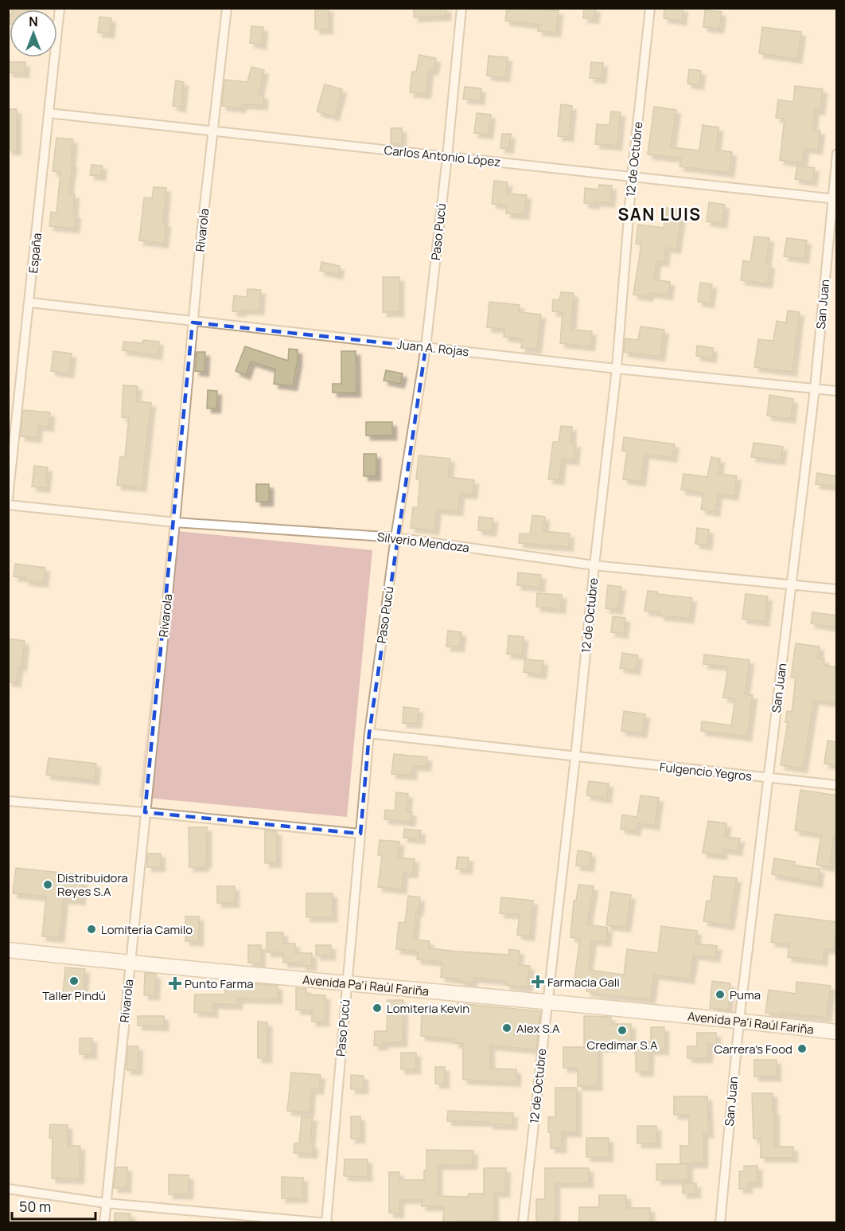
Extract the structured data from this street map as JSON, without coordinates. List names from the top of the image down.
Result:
{
  "streets": {
    "highway": ["Avenida Pa'i Raúl Fariña"],
    "street": [
      "Carlos Antonio López",
      "12 de Octubre",
      "Rivarola",
      "Paso Pucú",
      "España",
      "San Juan",
      "Juan A. Rojas",
      "Silverio Mendoza",
      "Fulgencio Yegros"
    ]
  },
  "crossings": [
    ["Carlos Antonio López", "12 de Octubre"],
    ["Carlos Antonio López", "Rivarola"],
    ["Carlos Antonio López", "Paso Pucú"],
    ["Carlos Antonio López", "España"],
    ["Carlos Antonio López", "San Juan"],
    ["12 de Octubre", "Juan A. Rojas"],
    ["12 de Octubre", "Silverio Mendoza"],
    ["12 de Octubre", "Fulgencio Yegros"],
    ["12 de Octubre", "Avenida Pa'i Raúl Fariña"],
    ["Rivarola", "Juan A. Rojas"],
    ["Rivarola", "Silverio Mendoza"],
    ["Rivarola", "Avenida Pa'i Raúl Fariña"],
    ["Paso Pucú", "Juan A. Rojas"],
    ["Paso Pucú", "Silverio Mendoza"],
    ["Paso Pucú", "Fulgencio Yegros"],
    ["Paso Pucú", "Avenida Pa'i Raúl Fariña"],
    ["España", "Juan A. Rojas"],
    ["San Juan", "Juan A. Rojas"],
    ["San Juan", "Silverio Mendoza"],
    ["San Juan", "Fulgencio Yegros"],
    ["San Juan", "Avenida Pa'i Raúl Fariña"]
  ],
  "districts": ["SAN LUIS"],
  "places": {
    "other": [
      "Distribuidora Reyes S.A",
      "Lomitería Camilo",
      "Taller Pindú",
      "Puma",
      "Lomiteria Kevin",
      "Alex S.A",
      "Credimar S.A",
      "Carrera's Food"
    ],
    "health": ["Farmacia Gali", "Punto Farma"]
  },
  "scale_bar": "50 m",
  "north": "top"
}
